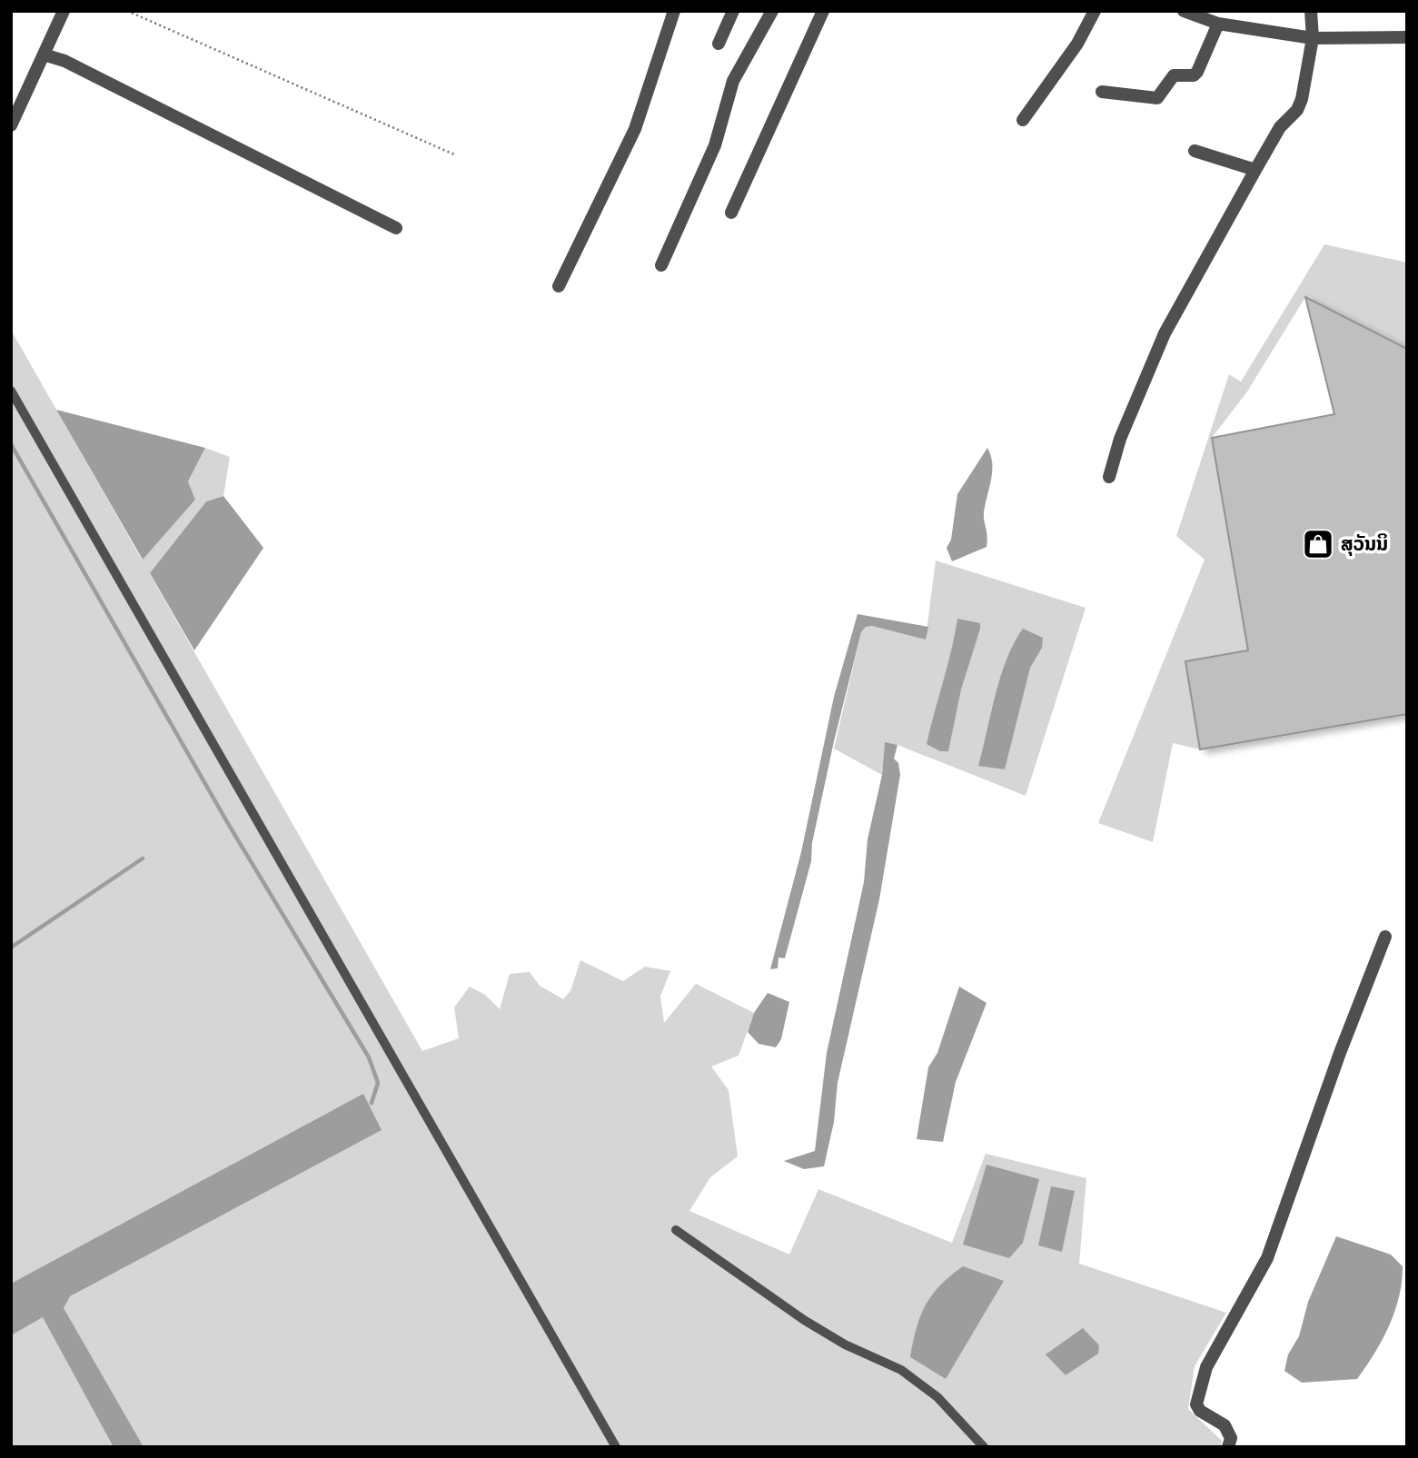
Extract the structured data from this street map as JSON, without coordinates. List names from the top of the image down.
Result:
{
  "places": {
    "shop": ["ສຸວັນນິ"]
  }
}
